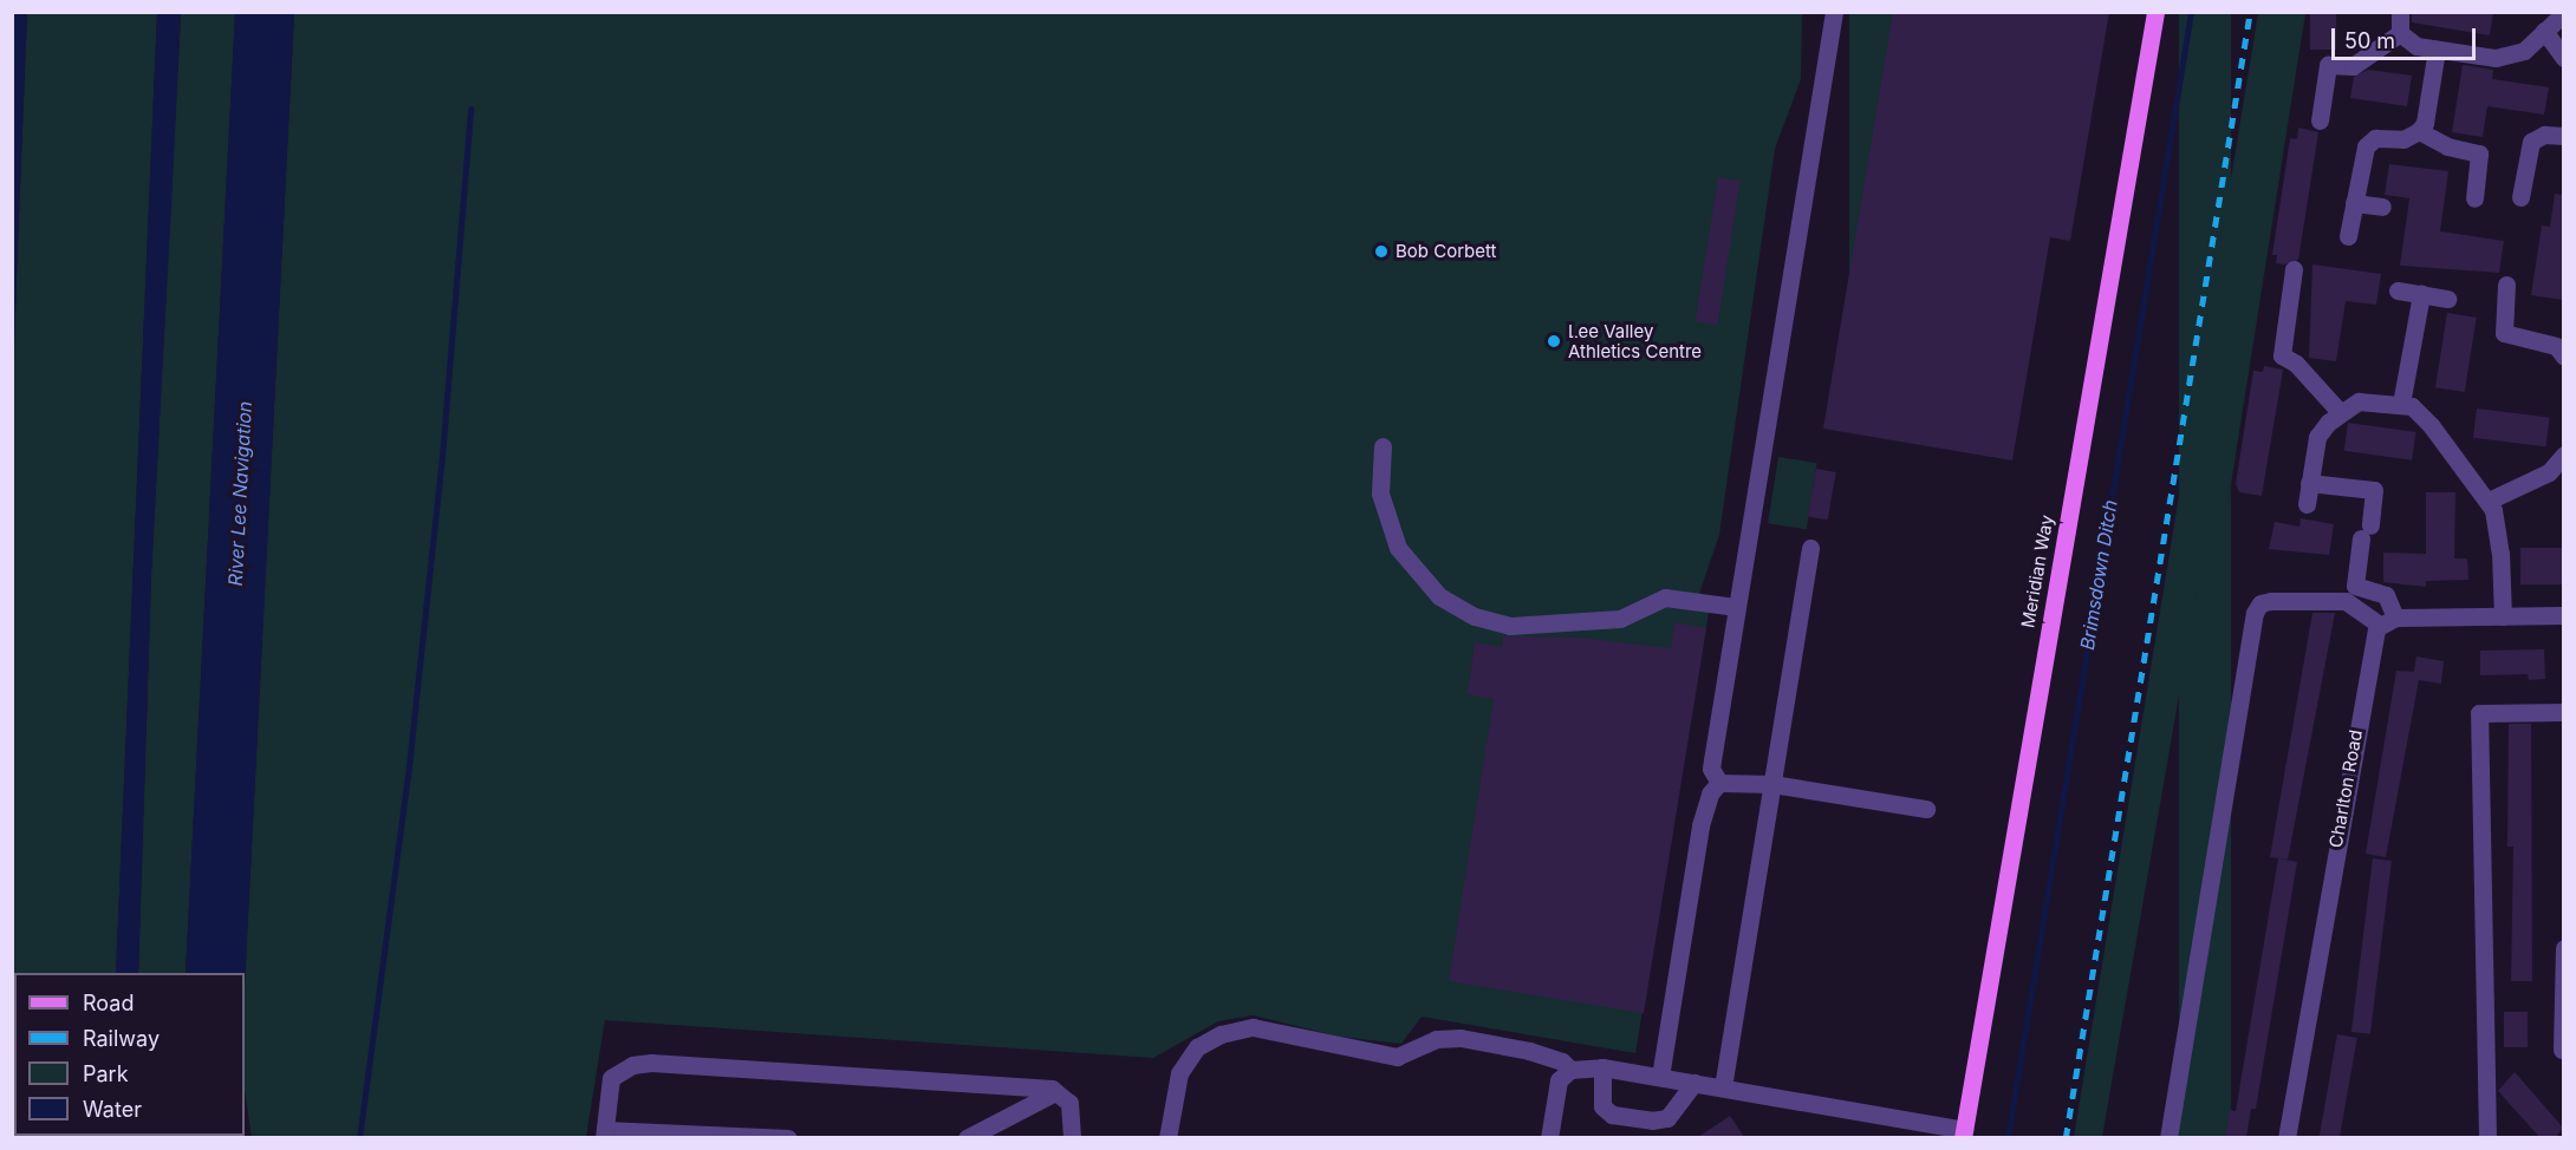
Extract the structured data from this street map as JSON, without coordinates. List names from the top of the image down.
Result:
{
  "streets": {
    "main road": ["Meridian Way"],
    "street": ["Charlton Road"]
  },
  "water": ["River Lee Navigation", "Brimsdown Ditch"],
  "places": ["Bob Corbett", "Lee Valley Athletics Centre"],
  "legend": [
    "Road",
    "Railway",
    "Park",
    "Water"
  ],
  "scale_bar": "50 m"
}
